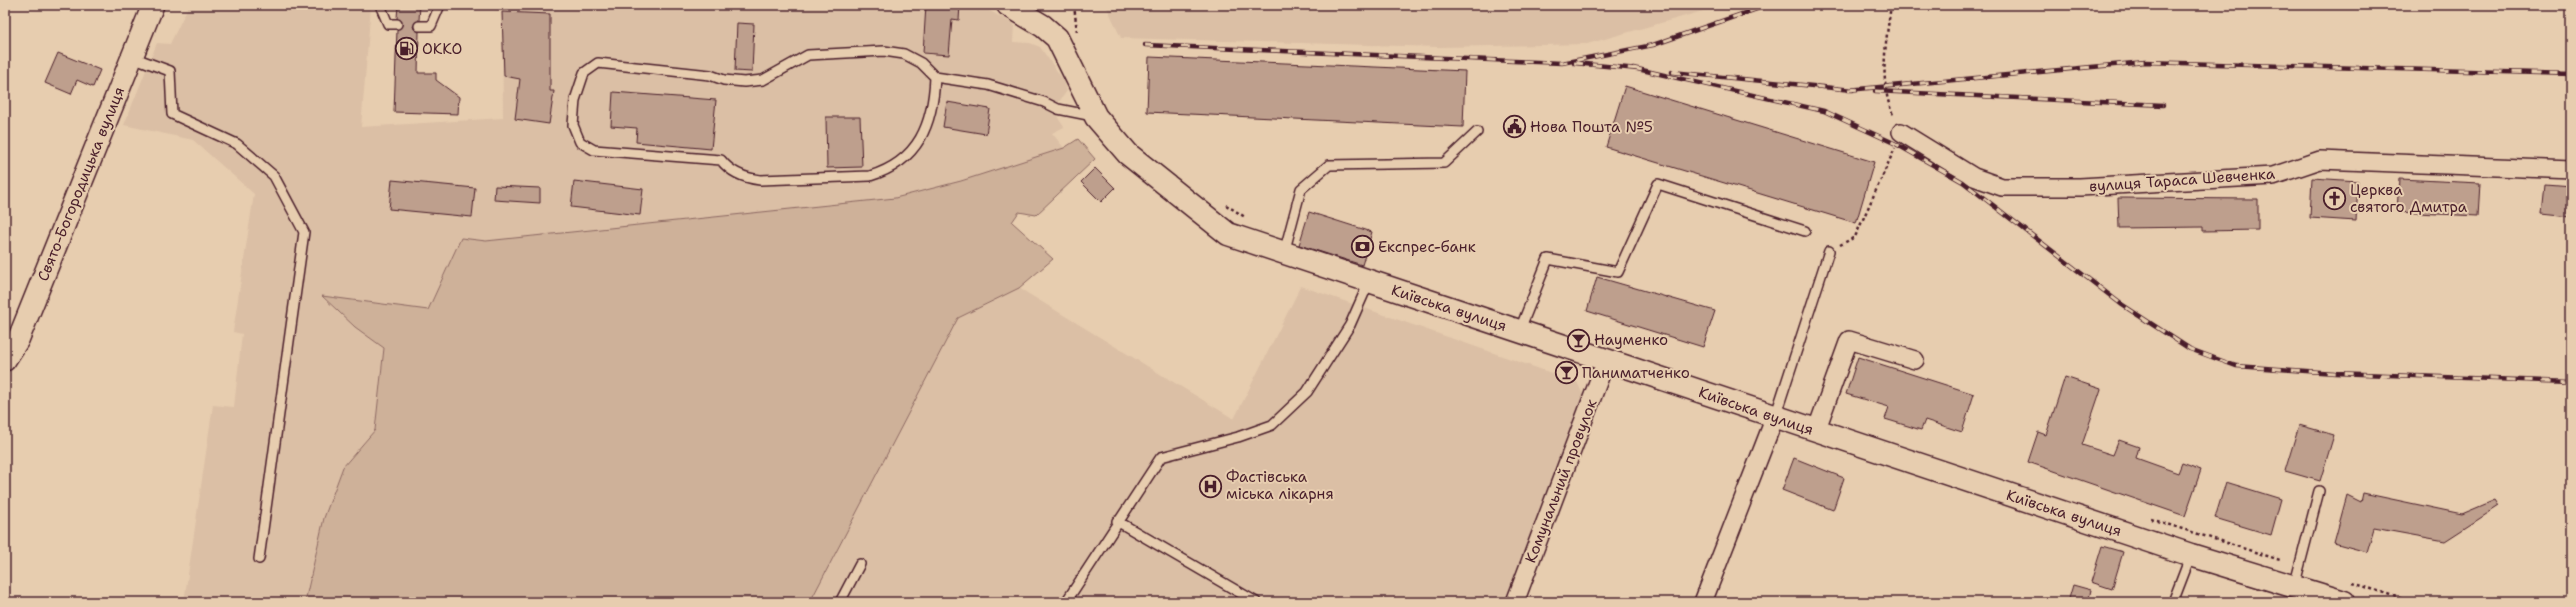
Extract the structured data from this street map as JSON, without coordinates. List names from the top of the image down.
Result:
{
  "streets": {
    "main road": ["Київська вулиця"],
    "street": ["вулиця Тараса Шевченка", "Свято-Богородицька вулиця", "Комунальний провулок"]
  },
  "crossings": [
    ["Київська вулиця", "Комунальний провулок"]
  ],
  "places": {
    "fuel station": ["OKKO"],
    "public building": ["Нова Пошта №5"],
    "church": ["Церква святого Дмитра"],
    "bank": ["Експрес-банк"],
    "bar": ["Науменко", "Паниматченко"],
    "hospital": ["Фастівська міська лікарня"]
  }
}
